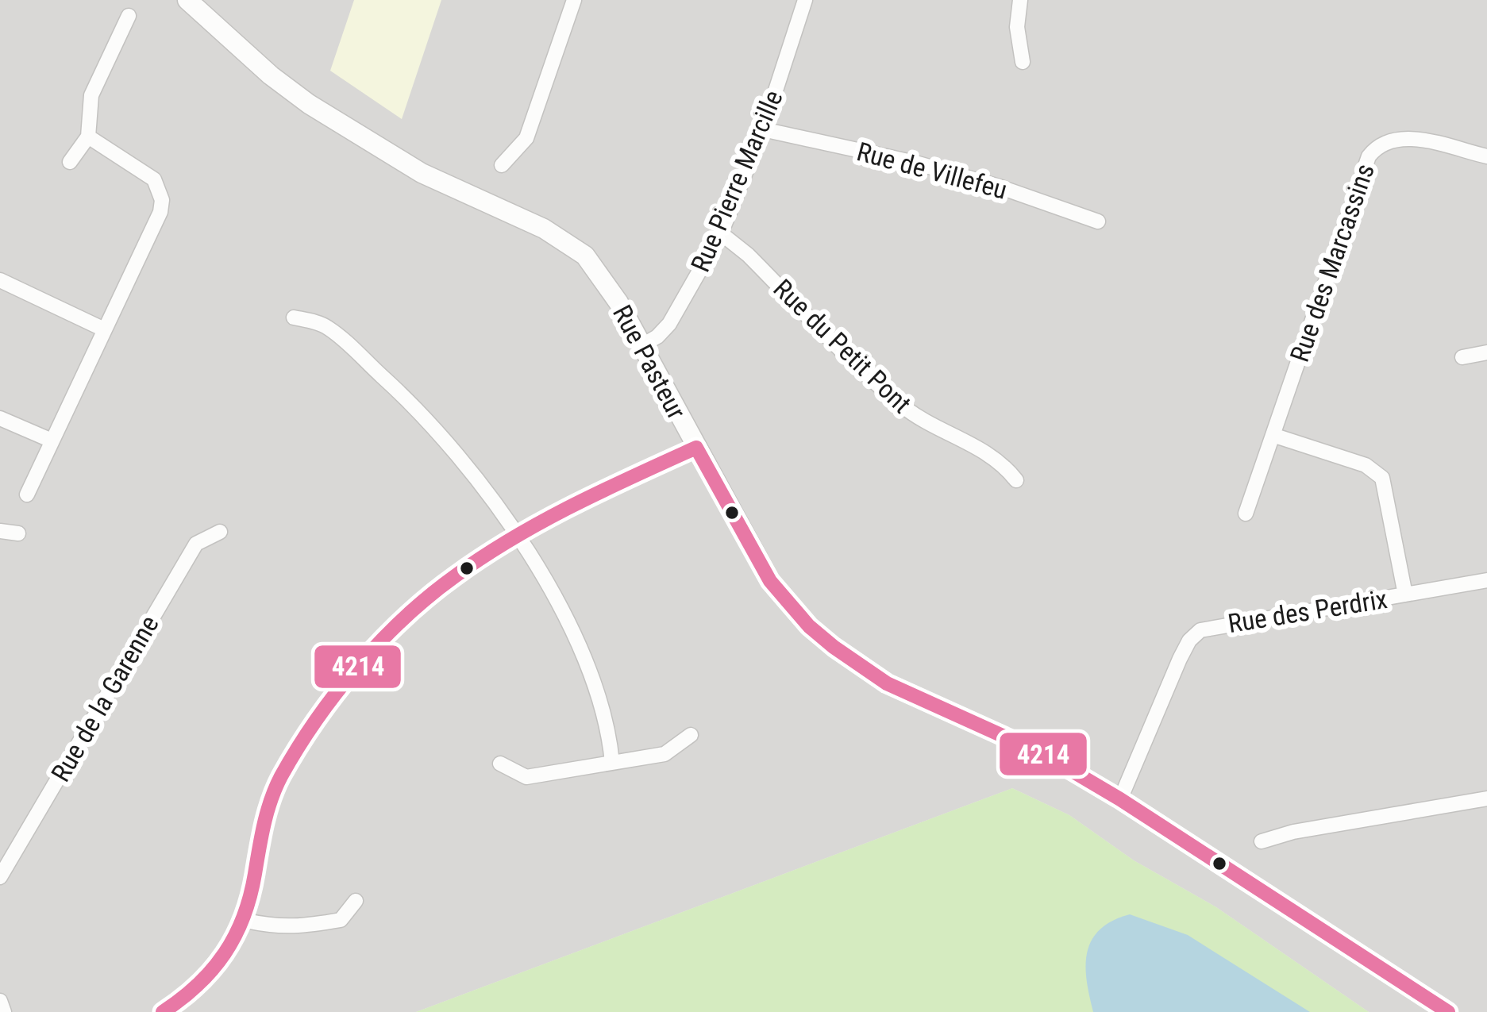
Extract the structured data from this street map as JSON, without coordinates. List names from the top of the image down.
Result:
{
  "streets": {
    "street": [
      "Rue de Villefeu",
      "Rue Pierre Marcille",
      "Rue des Marcassins",
      "Rue du Petit Pont",
      "Rue Pasteur",
      "Rue des Perdrix",
      "Rue de la Garenne"
    ]
  },
  "crossings": [
    ["Rue de Villefeu", "Rue Pierre Marcille"],
    ["Rue Pierre Marcille", "Rue du Petit Pont"],
    ["Rue Pierre Marcille", "Rue Pasteur"],
    ["Rue Pasteur", "Rue des Perdrix"]
  ],
  "lines": ["transit line 4214"]
}
